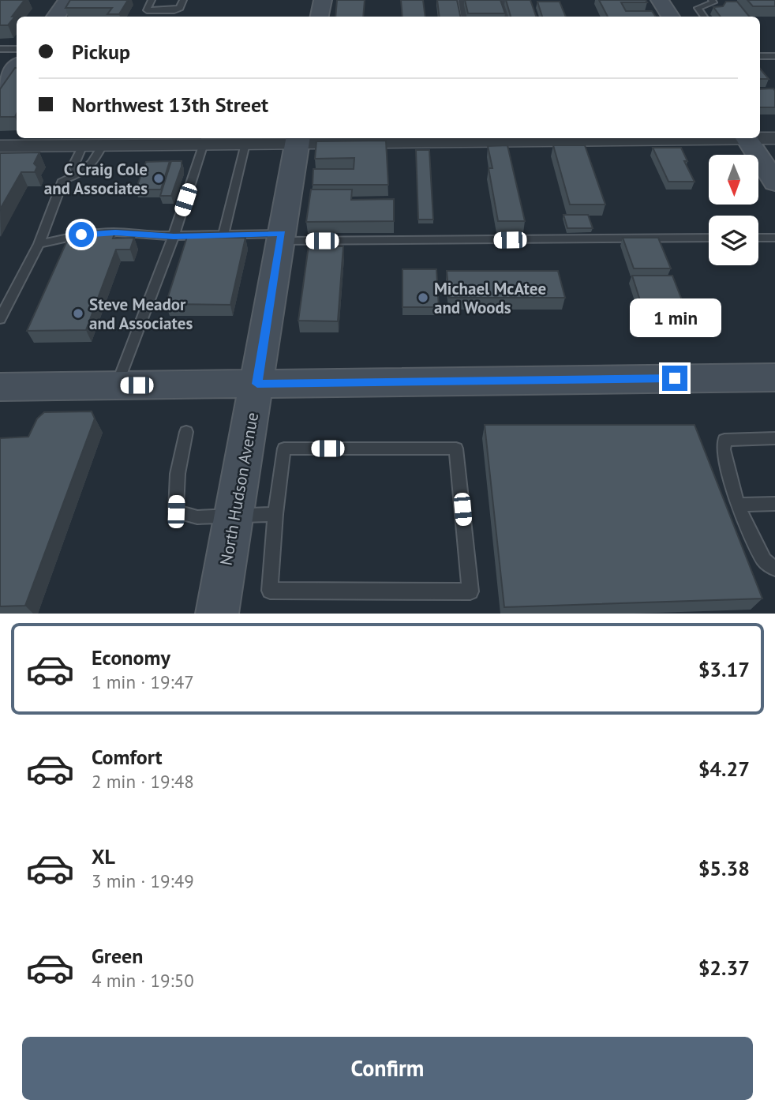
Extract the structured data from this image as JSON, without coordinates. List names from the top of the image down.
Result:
{
  "streets": {
    "street": ["North Hudson Avenue"]
  },
  "places": ["C Craig Cole and Associates", "Michael McAtee and Woods", "Steve Meador and Associates"],
  "north": "bottom",
  "page": {
    "banner": ["Pickup", "Northwest 13th Street"],
    "bubble": "1 min",
    "list": [
      {
        "name": "Economy",
        "note": "1 min · 19:47",
        "value": "$3.17"
      },
      {
        "name": "Comfort",
        "note": "2 min · 19:48",
        "value": "$4.27"
      },
      {
        "name": "XL",
        "note": "3 min · 19:49",
        "value": "$5.38"
      },
      {
        "name": "Green",
        "note": "4 min · 19:50",
        "value": "$2.37"
      }
    ],
    "buttons": "Confirm"
  }
}
